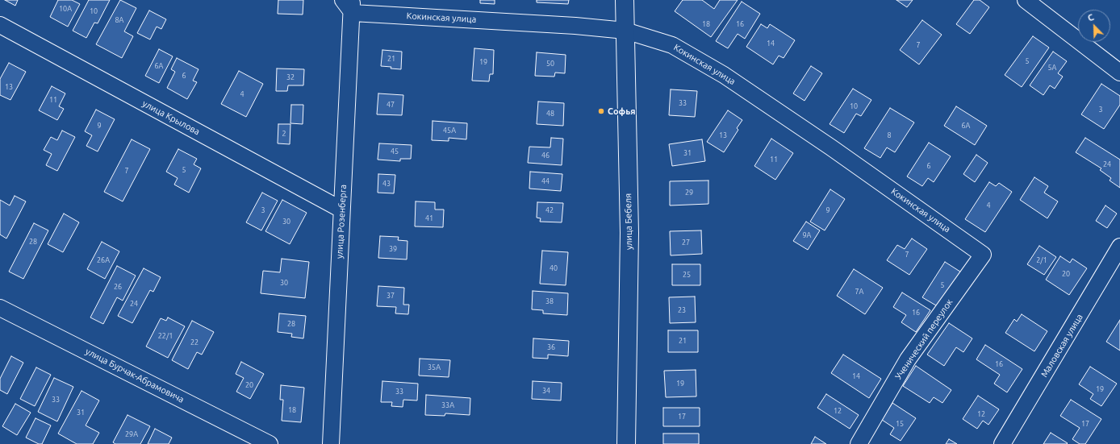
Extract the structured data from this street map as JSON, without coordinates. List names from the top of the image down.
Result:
{
  "streets": {
    "street": [
      "Кокинская улица",
      "улица Крылова",
      "улица Розенберга",
      "улица Бебеля",
      "Ученический переулок",
      "Маловская улица",
      "улица Бурчак-Абрамовича"
    ]
  },
  "crossings": [
    ["Кокинская улица", "улица Розенберга"],
    ["Кокинская улица", "улица Бебеля"],
    ["Кокинская улица", "Ученический переулок"],
    ["улица Крылова", "улица Розенберга"]
  ],
  "places": ["Софья"],
  "house_numbers": [
    "10А",
    "10",
    "8А",
    "18",
    "16",
    "14",
    "7",
    "21",
    "5",
    "19",
    "50",
    "6А",
    "5А",
    "6",
    "32",
    "13",
    "4",
    "11",
    "33",
    "47",
    "10",
    "3",
    "48",
    "9",
    "6А",
    "45А",
    "2",
    "13",
    "8",
    "45",
    "31",
    "46",
    "11",
    "24",
    "6",
    "5",
    "7",
    "44",
    "43",
    "29",
    "4",
    "3",
    "42",
    "9",
    "41",
    "30",
    "9А",
    "28",
    "27",
    "39",
    "7",
    "26А",
    "2/1",
    "40",
    "20",
    "25",
    "30",
    "5",
    "26",
    "7А",
    "37",
    "38",
    "24",
    "23",
    "16",
    "28",
    "22/1",
    "21",
    "22",
    "36",
    "16",
    "35А",
    "14",
    "19",
    "20",
    "19",
    "34",
    "33",
    "33",
    "33А",
    "18",
    "12",
    "31",
    "12",
    "17",
    "15",
    "17",
    "29А"
  ],
  "north": "top left"
}
